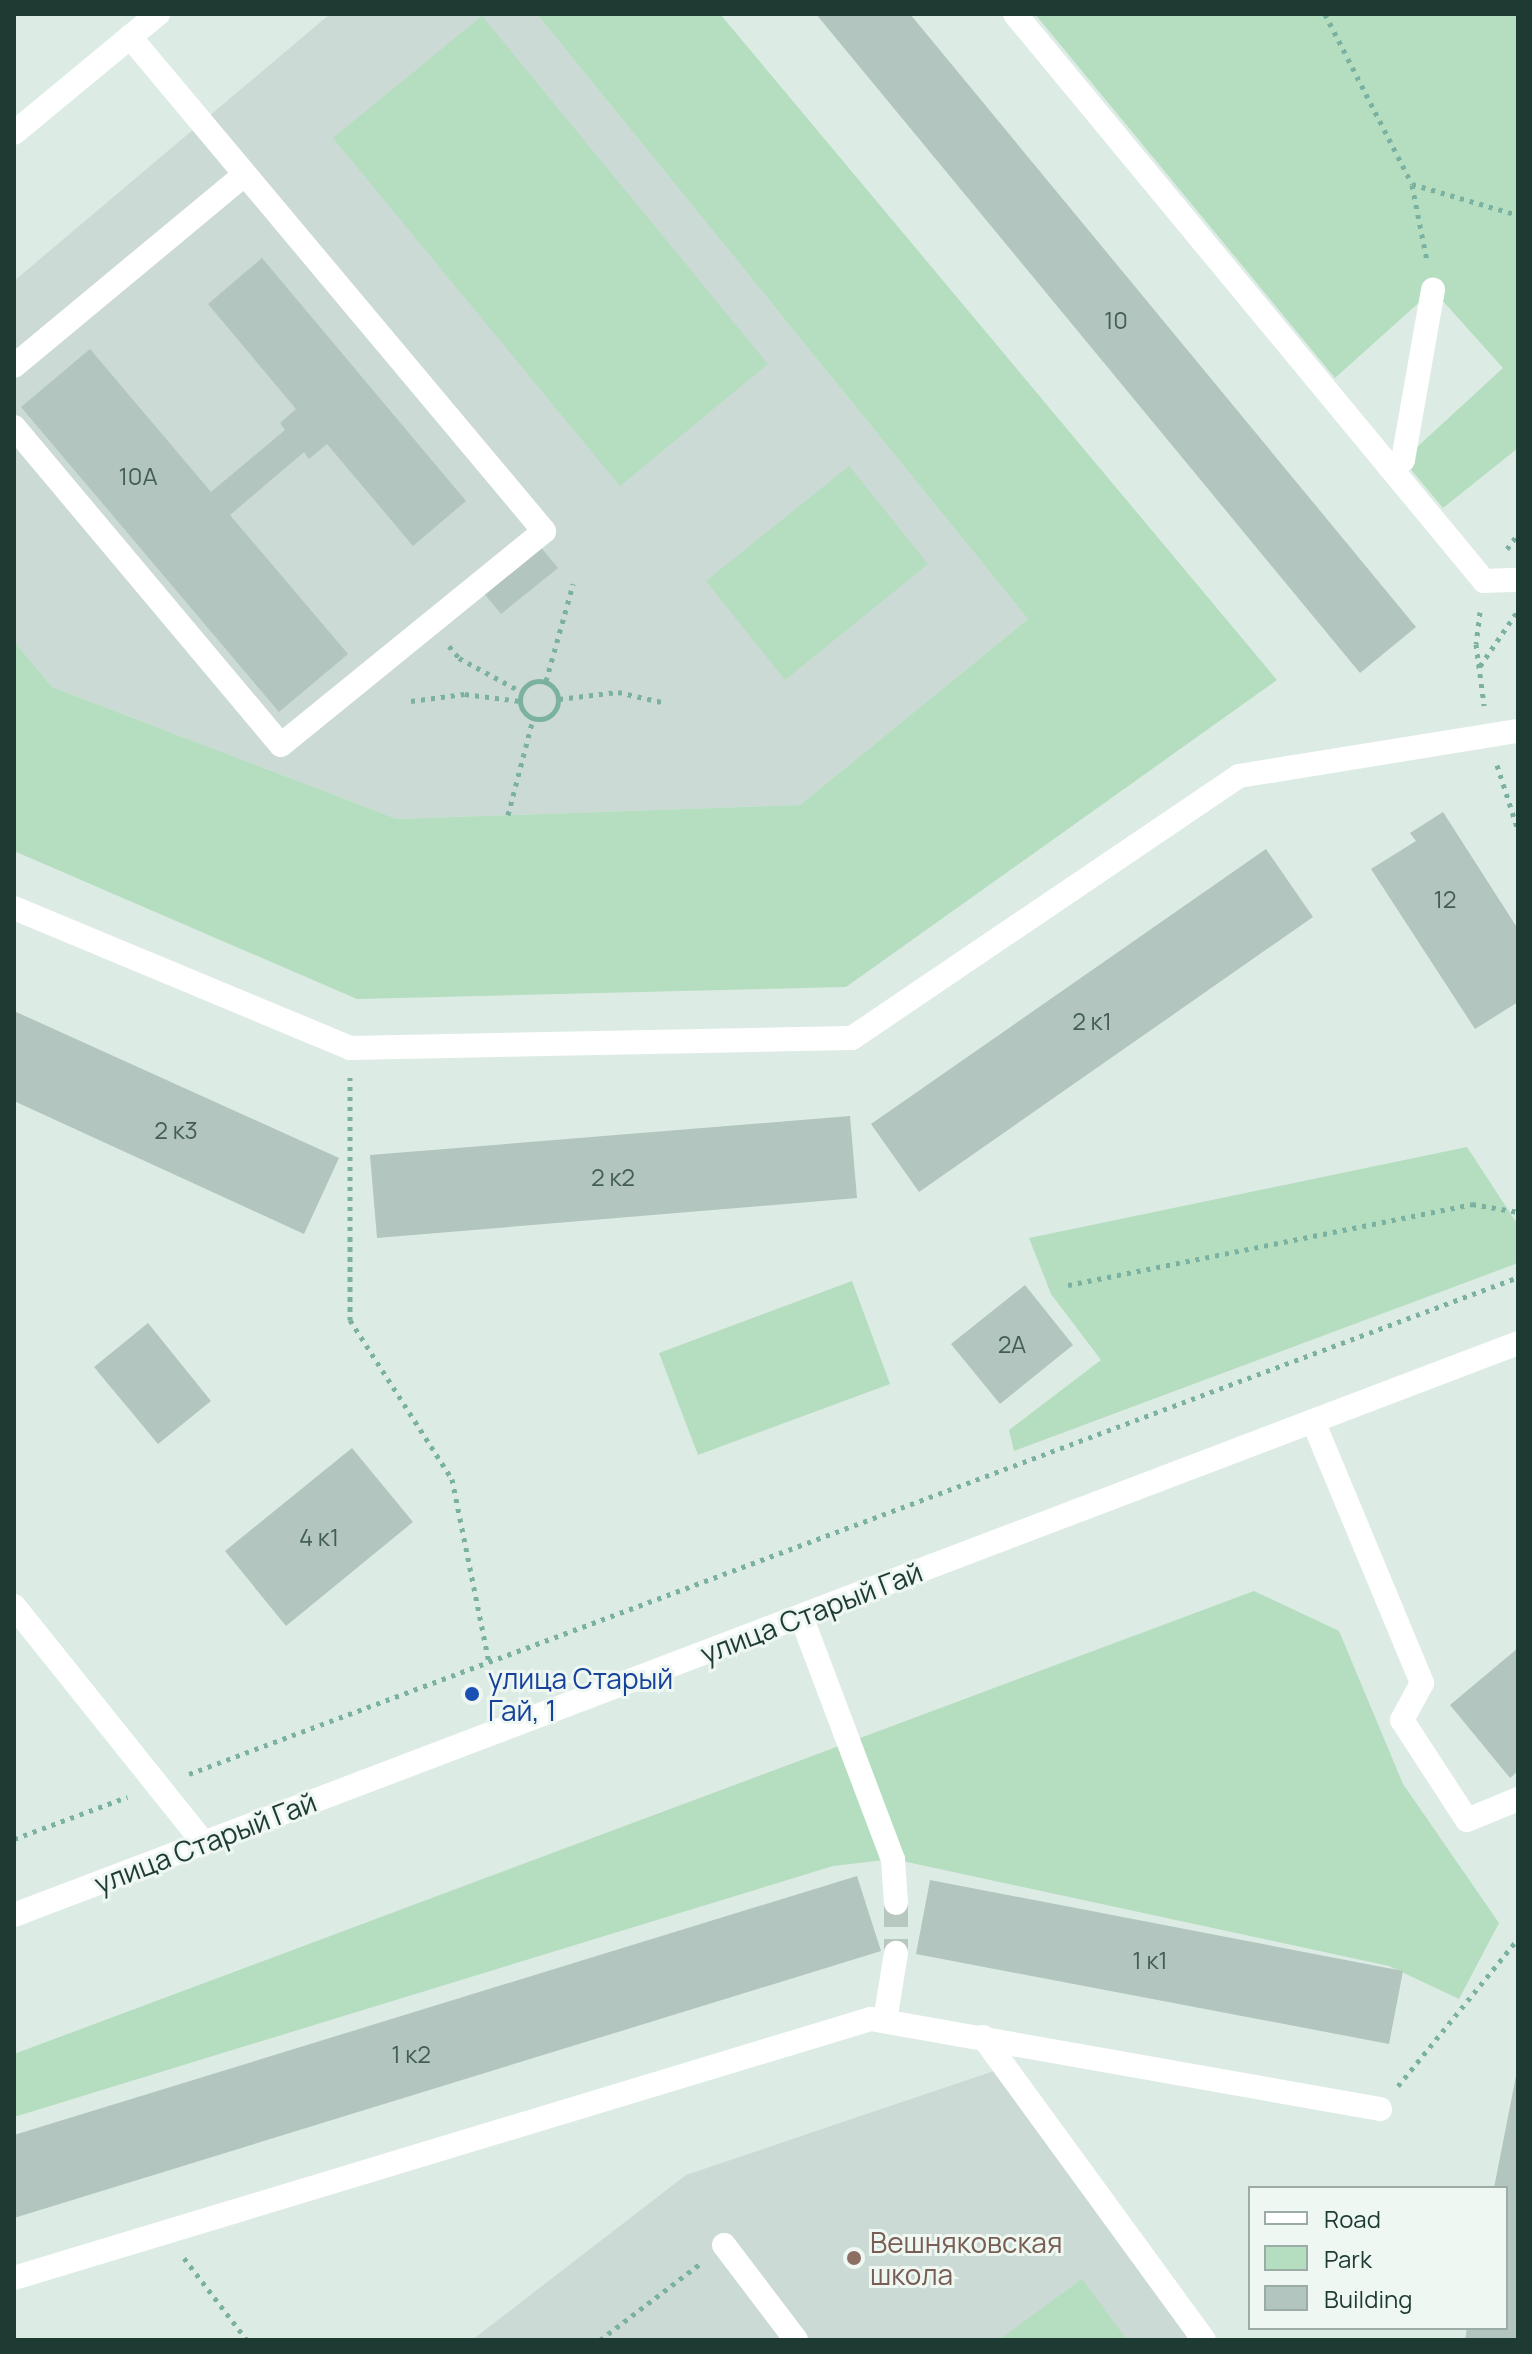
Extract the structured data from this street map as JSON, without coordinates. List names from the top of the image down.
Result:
{
  "streets": {
    "street": ["улица Старый Гай"]
  },
  "places": ["улица Старый Гай, 1", "Вешняковская школа"],
  "house_numbers": [
    "10",
    "10А",
    "12",
    "2 к1",
    "2 к3",
    "2 к2",
    "2А",
    "4 к1",
    "1 к1",
    "1 к2"
  ],
  "legend": ["Road", "Park", "Building"]
}
